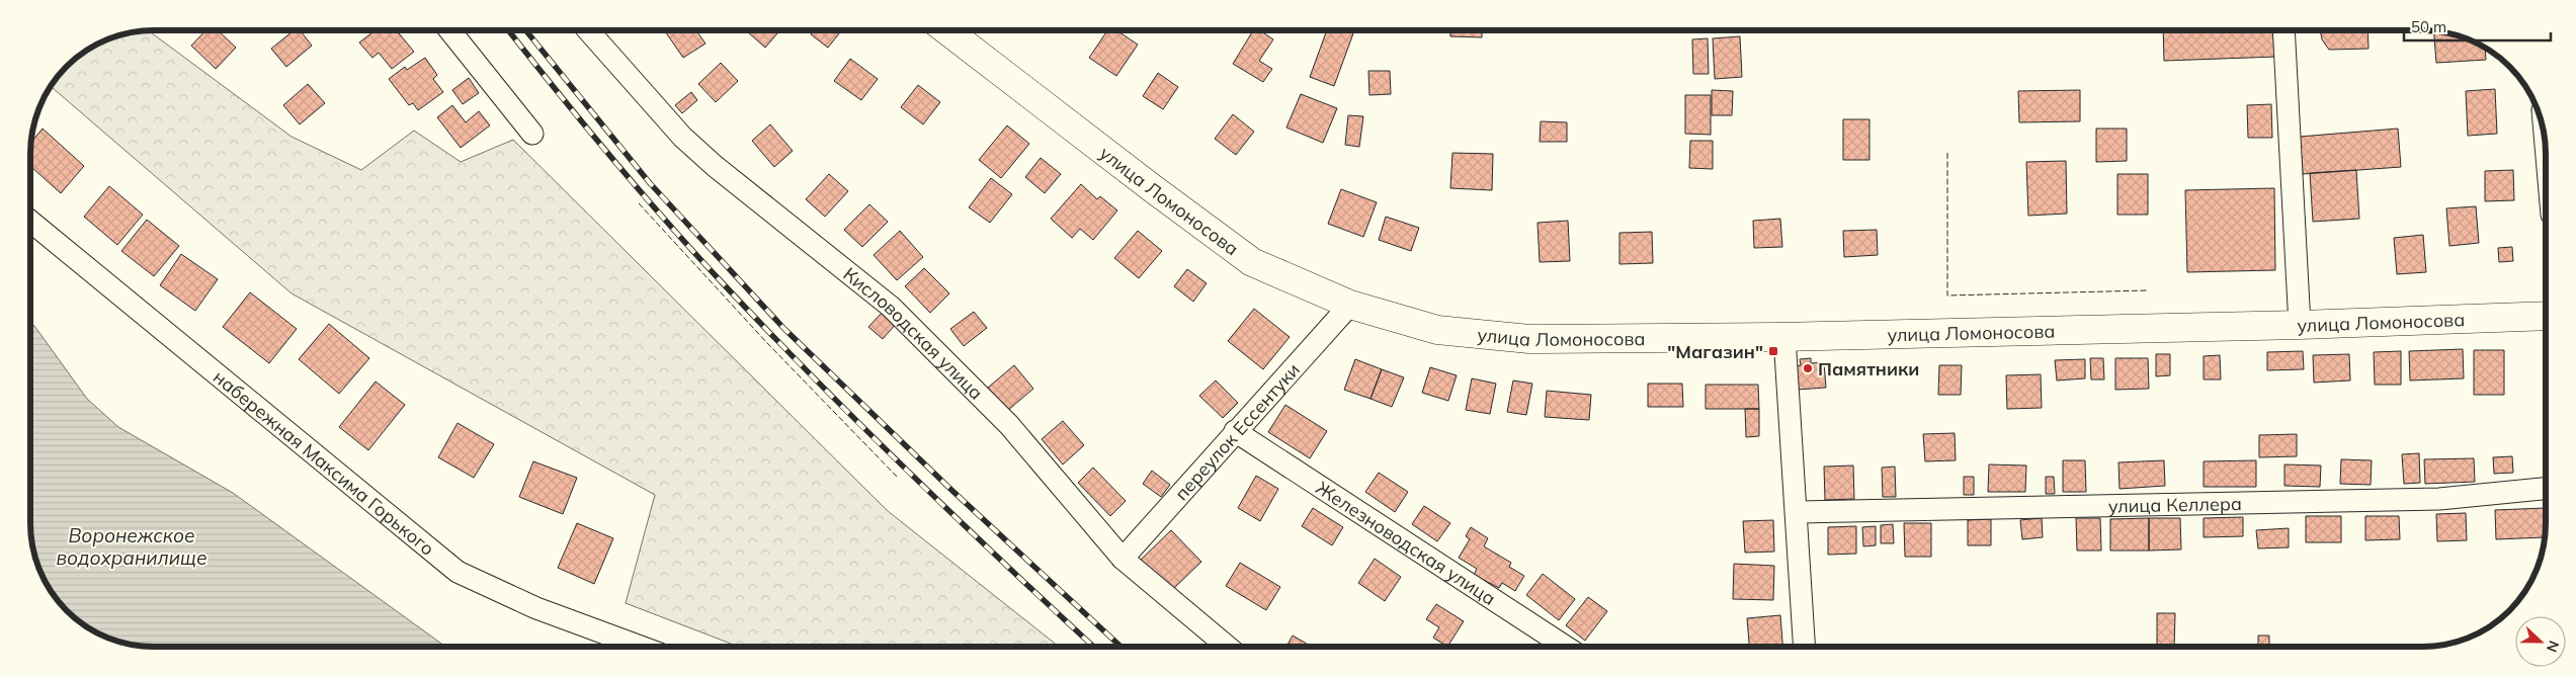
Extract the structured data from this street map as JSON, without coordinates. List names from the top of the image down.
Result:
{
  "streets": {
    "main road": ["улица Ломоносова"],
    "street": [
      "Кисловодская улица",
      "переулок Ессентуки",
      "набережная Максима Горького",
      "улица Келлера",
      "Железноводская улица"
    ]
  },
  "crossings": [
    ["улица Ломоносова", "переулок Ессентуки"],
    ["Кисловодская улица", "переулок Ессентуки"],
    ["переулок Ессентуки", "Железноводская улица"]
  ],
  "water": ["Воронежское водохранилище"],
  "places": {
    "transit": ["\"Магазин\""],
    "other": ["Памятники"]
  },
  "scale_bar": "50 m",
  "north": "right"
}
